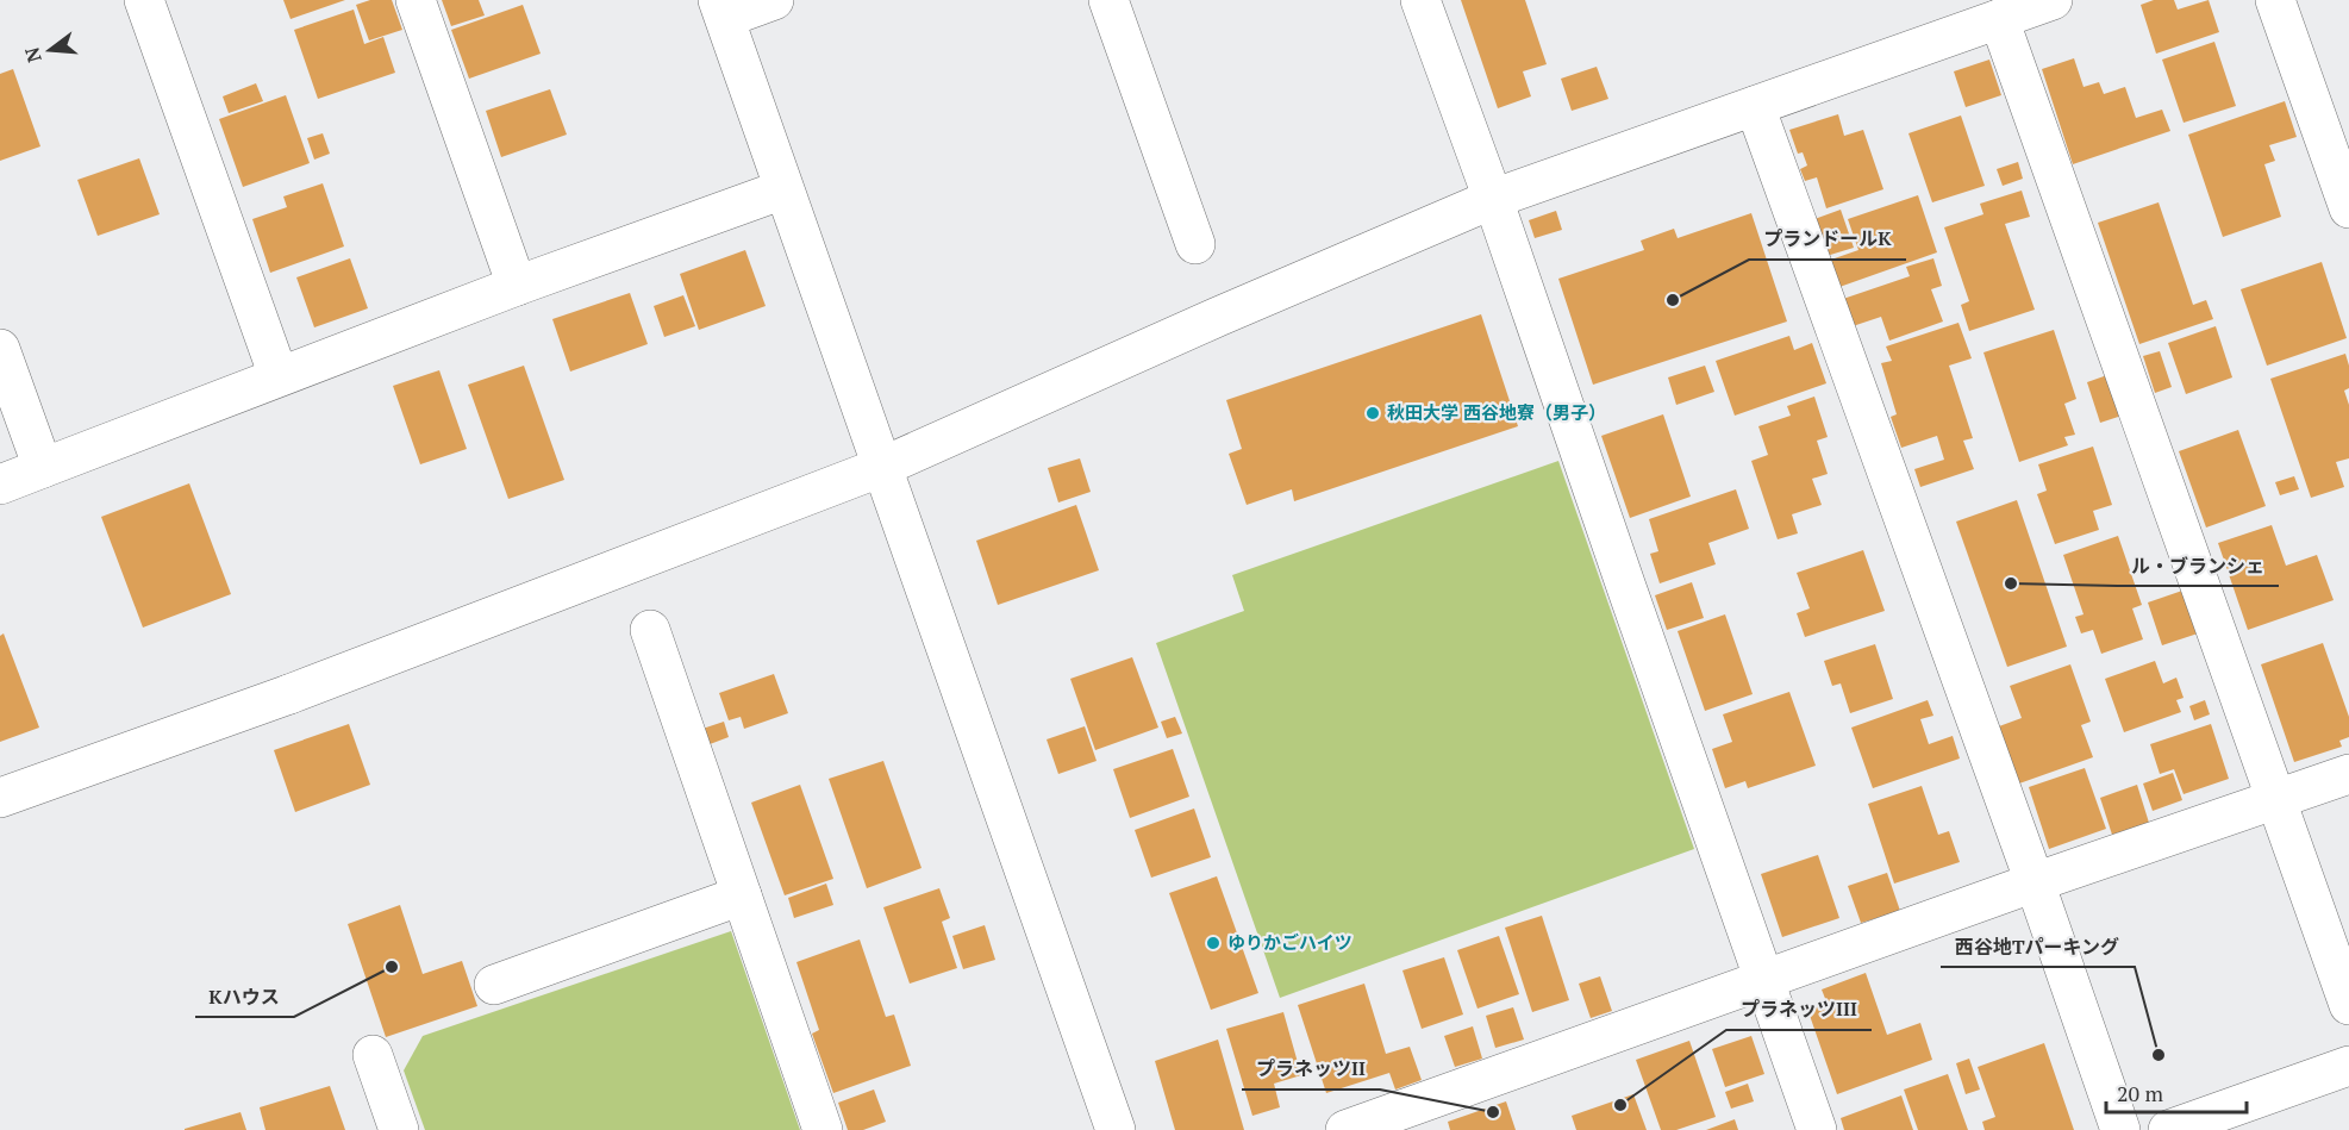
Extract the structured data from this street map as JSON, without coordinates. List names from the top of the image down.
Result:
{
  "places": [
    "プランドールK",
    "秋田大学 西谷地寮（男子）",
    "ル・ブランシェ",
    "ゆりかごハイツ",
    "Kハウス",
    "西谷地Tパーキング",
    "プラネッツIII",
    "プラネッツII"
  ],
  "scale_bar": "20 m",
  "north": "left"
}
